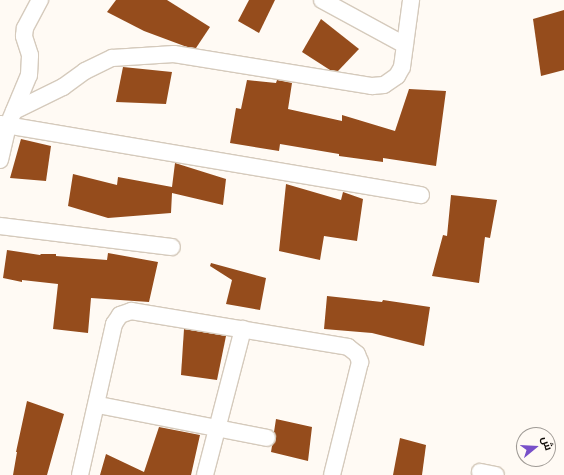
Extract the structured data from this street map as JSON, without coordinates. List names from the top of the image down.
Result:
{
  "north": "right"
}
